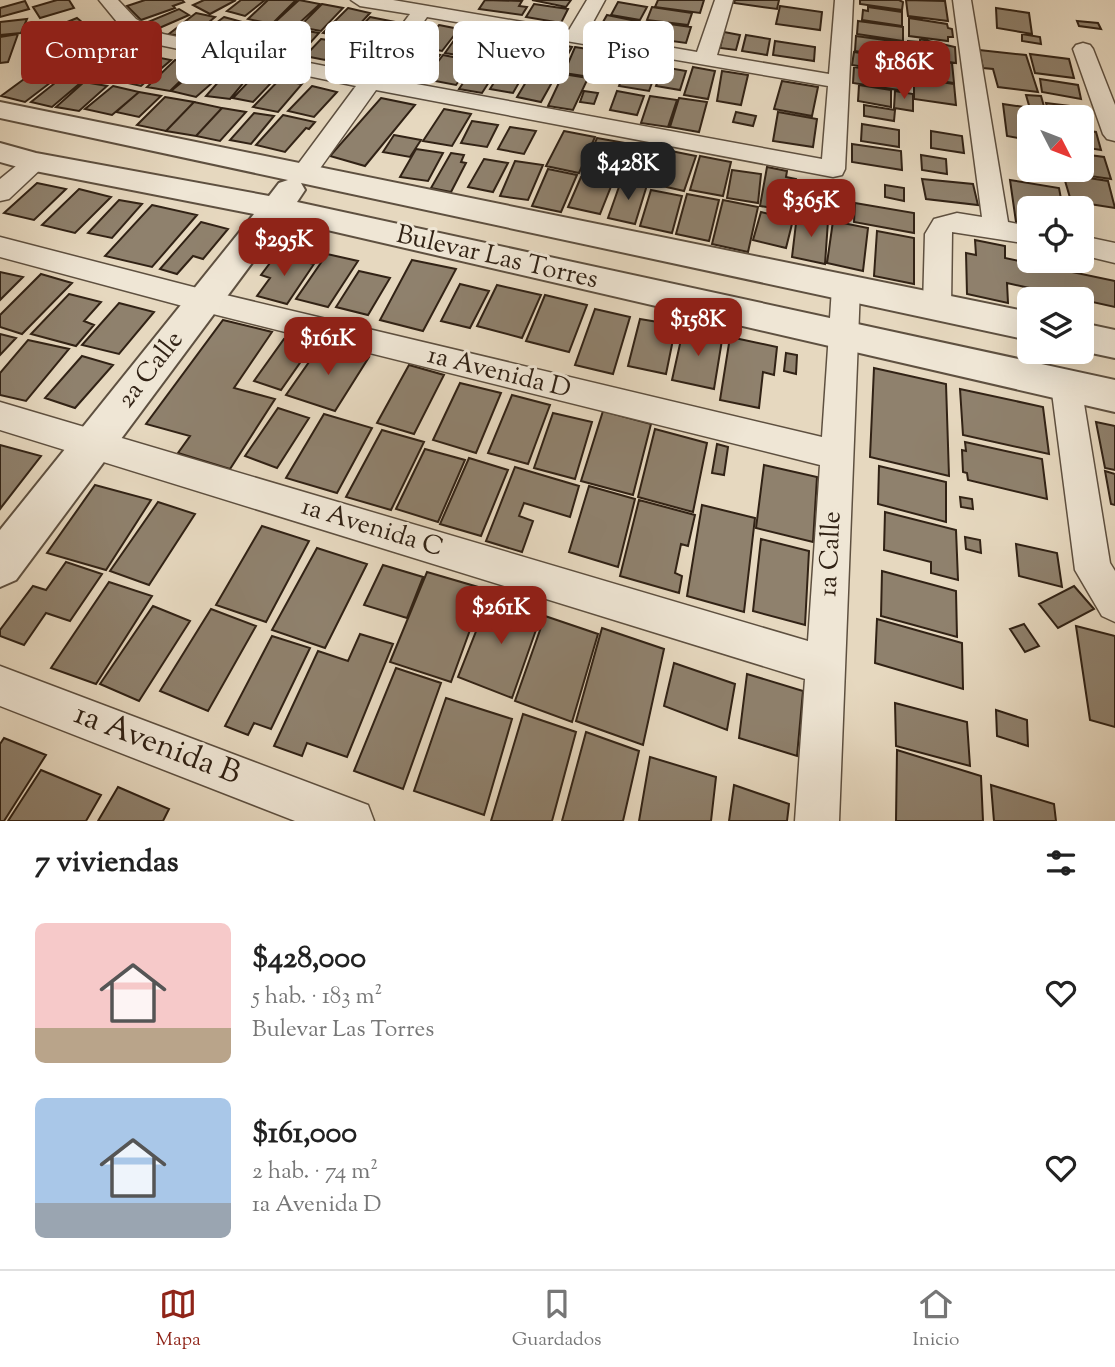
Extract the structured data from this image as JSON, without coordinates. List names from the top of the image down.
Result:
{
  "streets": {
    "street": [
      "Bulevar Las Torres",
      "2a Calle",
      "1a Avenida D",
      "1a Avenida C",
      "1a Calle",
      "1a Avenida B"
    ]
  },
  "crossings": [
    ["Bulevar Las Torres", "2a Calle"],
    ["Bulevar Las Torres", "1a Calle"],
    ["2a Calle", "1a Avenida D"],
    ["2a Calle", "1a Avenida C"],
    ["1a Avenida D", "1a Calle"],
    ["1a Avenida C", "1a Calle"]
  ],
  "north": "bottom right",
  "page": {
    "chip": [
      "Comprar",
      "Alquilar",
      "Filtros",
      "Nuevo",
      "Piso"
    ],
    "price": [
      "$186K",
      "$428K",
      "$365K",
      "$295K",
      "$158K",
      "$161K",
      "$261K"
    ],
    "heading": "7 viviendas",
    "list": [
      {
        "name": "$428,000",
        "note": "5 hab. · 183 m² · Bulevar Las Torres"
      },
      {
        "name": "$161,000",
        "note": "2 hab. · 74 m² · 1a Avenida D"
      }
    ],
    "tabs": ["Mapa", "Guardados", "Inicio"]
  }
}
